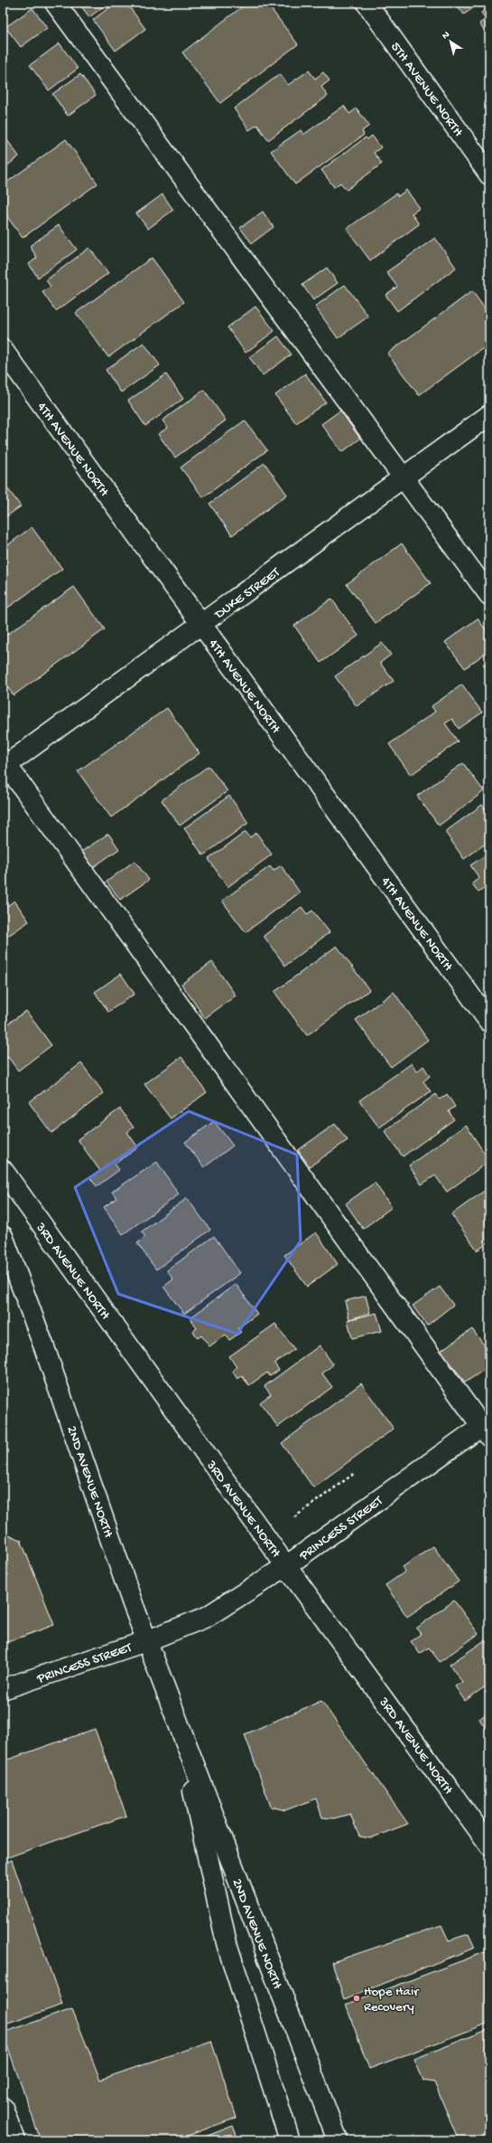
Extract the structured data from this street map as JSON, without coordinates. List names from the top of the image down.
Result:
{
  "streets": {
    "street": [
      "5TH AVENUE NORTH",
      "4TH AVENUE NORTH",
      "DUKE STREET",
      "3RD AVENUE NORTH",
      "2ND AVENUE NORTH",
      "PRINCESS STREET"
    ]
  },
  "crossings": [
    ["4TH AVENUE NORTH", "DUKE STREET"],
    ["3RD AVENUE NORTH", "PRINCESS STREET"],
    ["2ND AVENUE NORTH", "PRINCESS STREET"]
  ],
  "places": ["Hope Hair Recovery"],
  "north": "top left"
}
